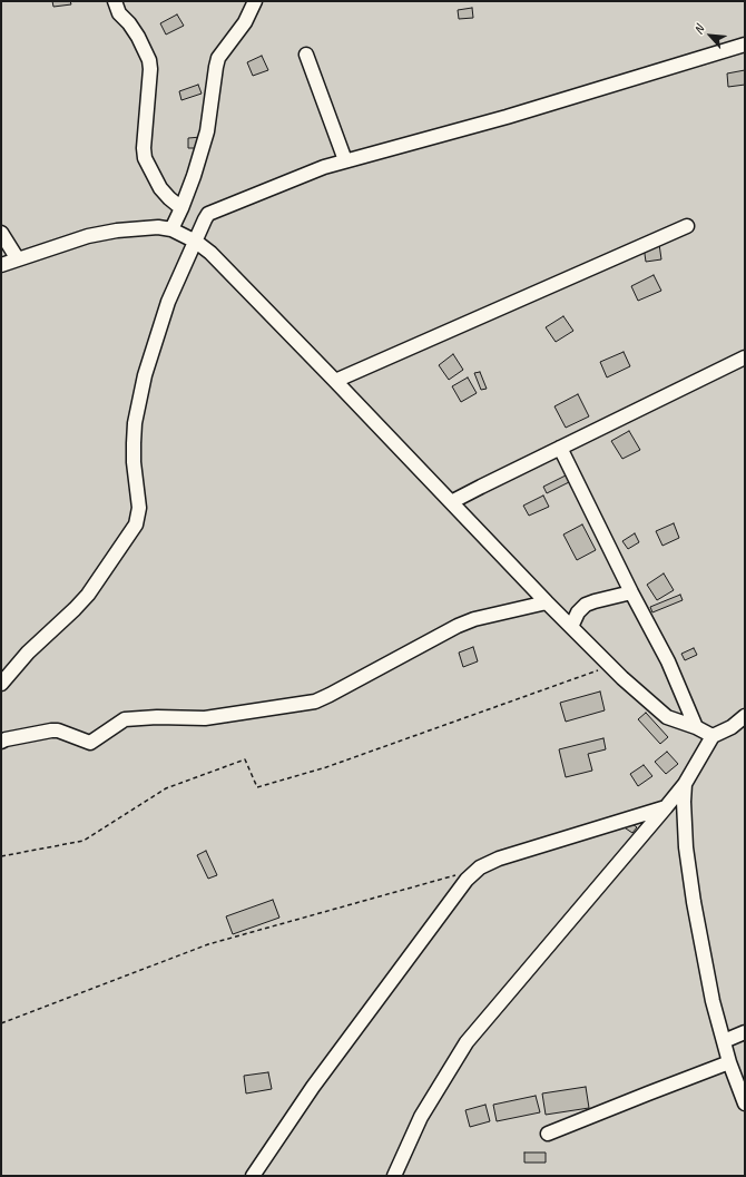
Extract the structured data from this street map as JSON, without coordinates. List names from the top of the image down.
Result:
{
  "north": "top left"
}
